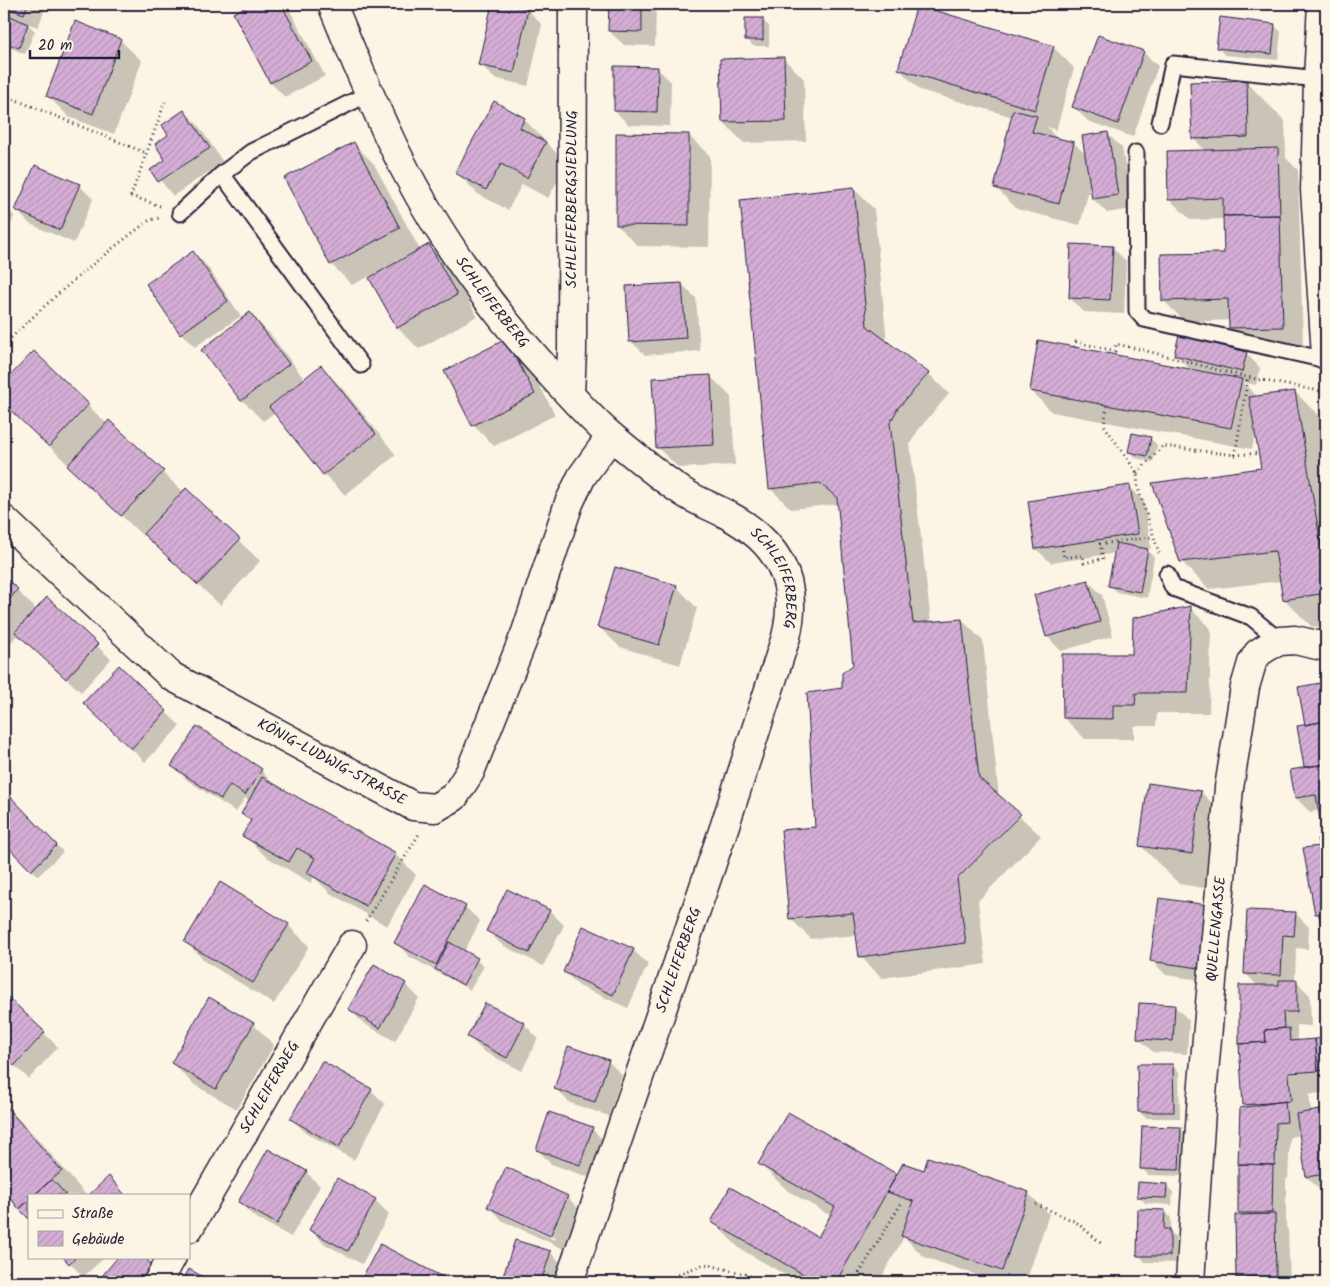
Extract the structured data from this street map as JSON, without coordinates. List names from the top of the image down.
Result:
{
  "streets": {
    "street": [
      "SCHLEIFERBERGSIEDLUNG",
      "SCHLEIFERBERG",
      "KÖNIG-LUDWIG-STRASSE",
      "QUELLENGASSE",
      "SCHLEIFERWEG"
    ]
  },
  "crossings": [
    ["SCHLEIFERBERGSIEDLUNG", "SCHLEIFERBERG"]
  ],
  "legend": ["Straße", "Gebäude"],
  "scale_bar": "20 m"
}
